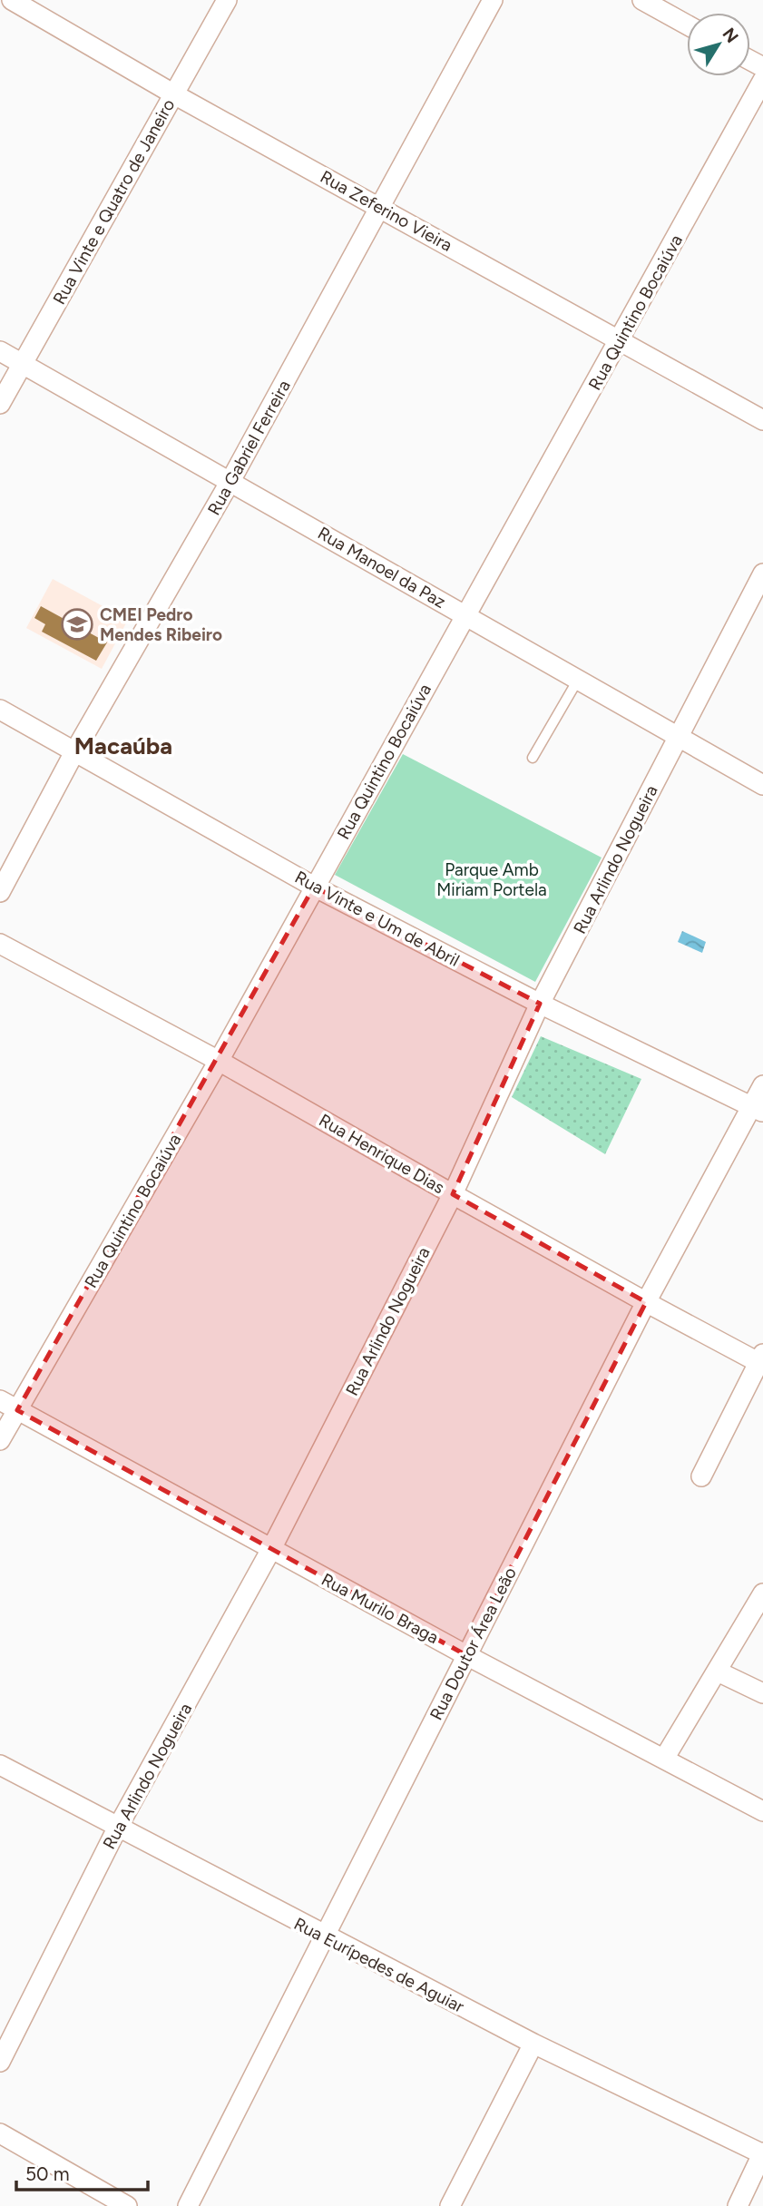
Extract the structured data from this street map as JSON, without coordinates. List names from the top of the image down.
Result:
{
  "streets": {
    "street": [
      "Rua Vinte e Quatro de Janeiro",
      "Rua Zeferino Vieira",
      "Rua Quintino Bocaiúva",
      "Rua Gabriel Ferreira",
      "Rua Manoel da Paz",
      "Rua Arlindo Nogueira",
      "Rua Vinte e Um de Abril",
      "Rua Henrique Dias",
      "Rua Murilo Braga",
      "Rua Doutor Área Leão",
      "Rua Eurípedes de Aguiar"
    ]
  },
  "crossings": [
    ["Rua Vinte e Quatro de Janeiro", "Rua Zeferino Vieira"],
    ["Rua Vinte e Quatro de Janeiro", "Rua Manoel da Paz"],
    ["Rua Zeferino Vieira", "Rua Quintino Bocaiúva"],
    ["Rua Zeferino Vieira", "Rua Gabriel Ferreira"],
    ["Rua Quintino Bocaiúva", "Rua Manoel da Paz"],
    ["Rua Quintino Bocaiúva", "Rua Vinte e Um de Abril"],
    ["Rua Quintino Bocaiúva", "Rua Henrique Dias"],
    ["Rua Quintino Bocaiúva", "Rua Murilo Braga"],
    ["Rua Gabriel Ferreira", "Rua Manoel da Paz"],
    ["Rua Gabriel Ferreira", "Rua Vinte e Um de Abril"],
    ["Rua Manoel da Paz", "Rua Arlindo Nogueira"],
    ["Rua Arlindo Nogueira", "Rua Vinte e Um de Abril"],
    ["Rua Arlindo Nogueira", "Rua Henrique Dias"],
    ["Rua Arlindo Nogueira", "Rua Murilo Braga"],
    ["Rua Arlindo Nogueira", "Rua Eurípedes de Aguiar"],
    ["Rua Vinte e Um de Abril", "Rua Doutor Área Leão"],
    ["Rua Henrique Dias", "Rua Doutor Área Leão"],
    ["Rua Murilo Braga", "Rua Doutor Área Leão"],
    ["Rua Doutor Área Leão", "Rua Eurípedes de Aguiar"]
  ],
  "districts": ["Macaúba"],
  "parks": ["Parque Amb Miriam Portela"],
  "places": {
    "school or university": ["CMEI Pedro Mendes Ribeiro"]
  },
  "scale_bar": "50 m",
  "north": "top right"
}
